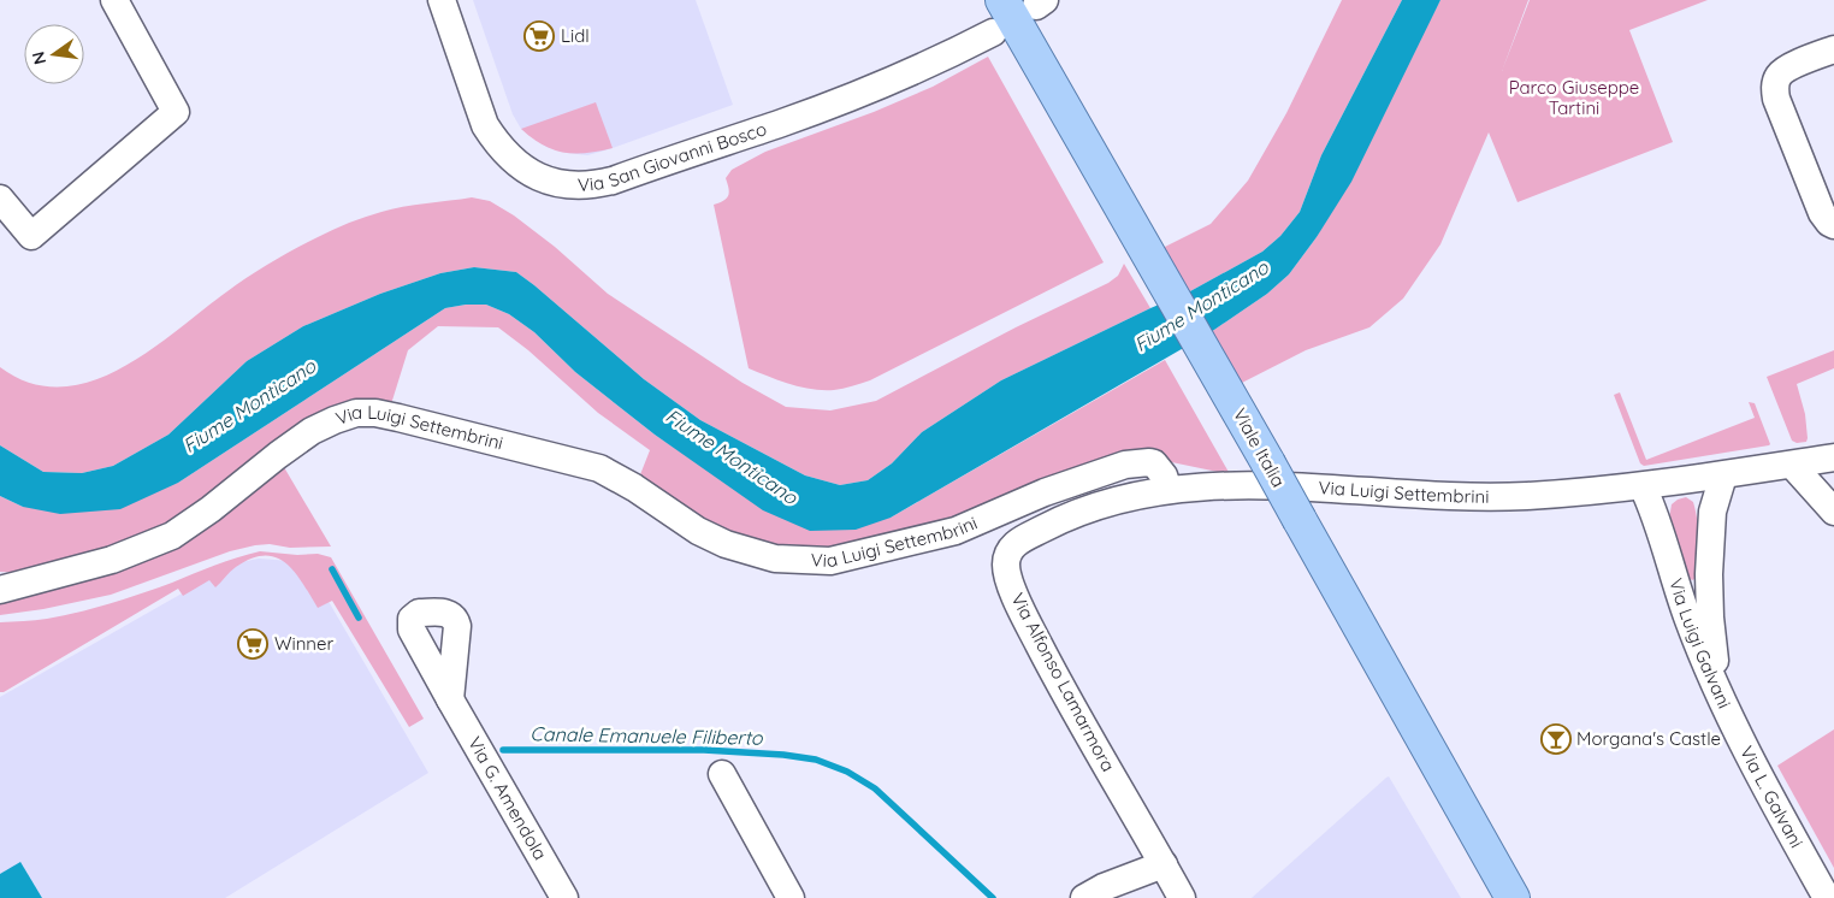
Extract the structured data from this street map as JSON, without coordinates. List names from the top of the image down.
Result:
{
  "streets": {
    "main road": ["Viale Italia"],
    "street": [
      "Via San Giovanni Bosco",
      "Via Luigi Settembrini",
      "Via Luigi Galvani",
      "Via Alfonso Lamarmora",
      "Via L. Galvani",
      "Via G. Amendola"
    ]
  },
  "crossings": [
    ["Via Luigi Settembrini", "Via Luigi Galvani"],
    ["Via Luigi Settembrini", "Via Alfonso Lamarmora"],
    ["Via Luigi Galvani", "Via L. Galvani"]
  ],
  "water": ["Fiume Monticano", "Canale Emanuele Filiberto"],
  "parks": ["Parco Giuseppe Tartini"],
  "places": {
    "supermarket": ["Lidl", "Winner"],
    "bar": ["Morgana's Castle"]
  },
  "north": "left"
}
